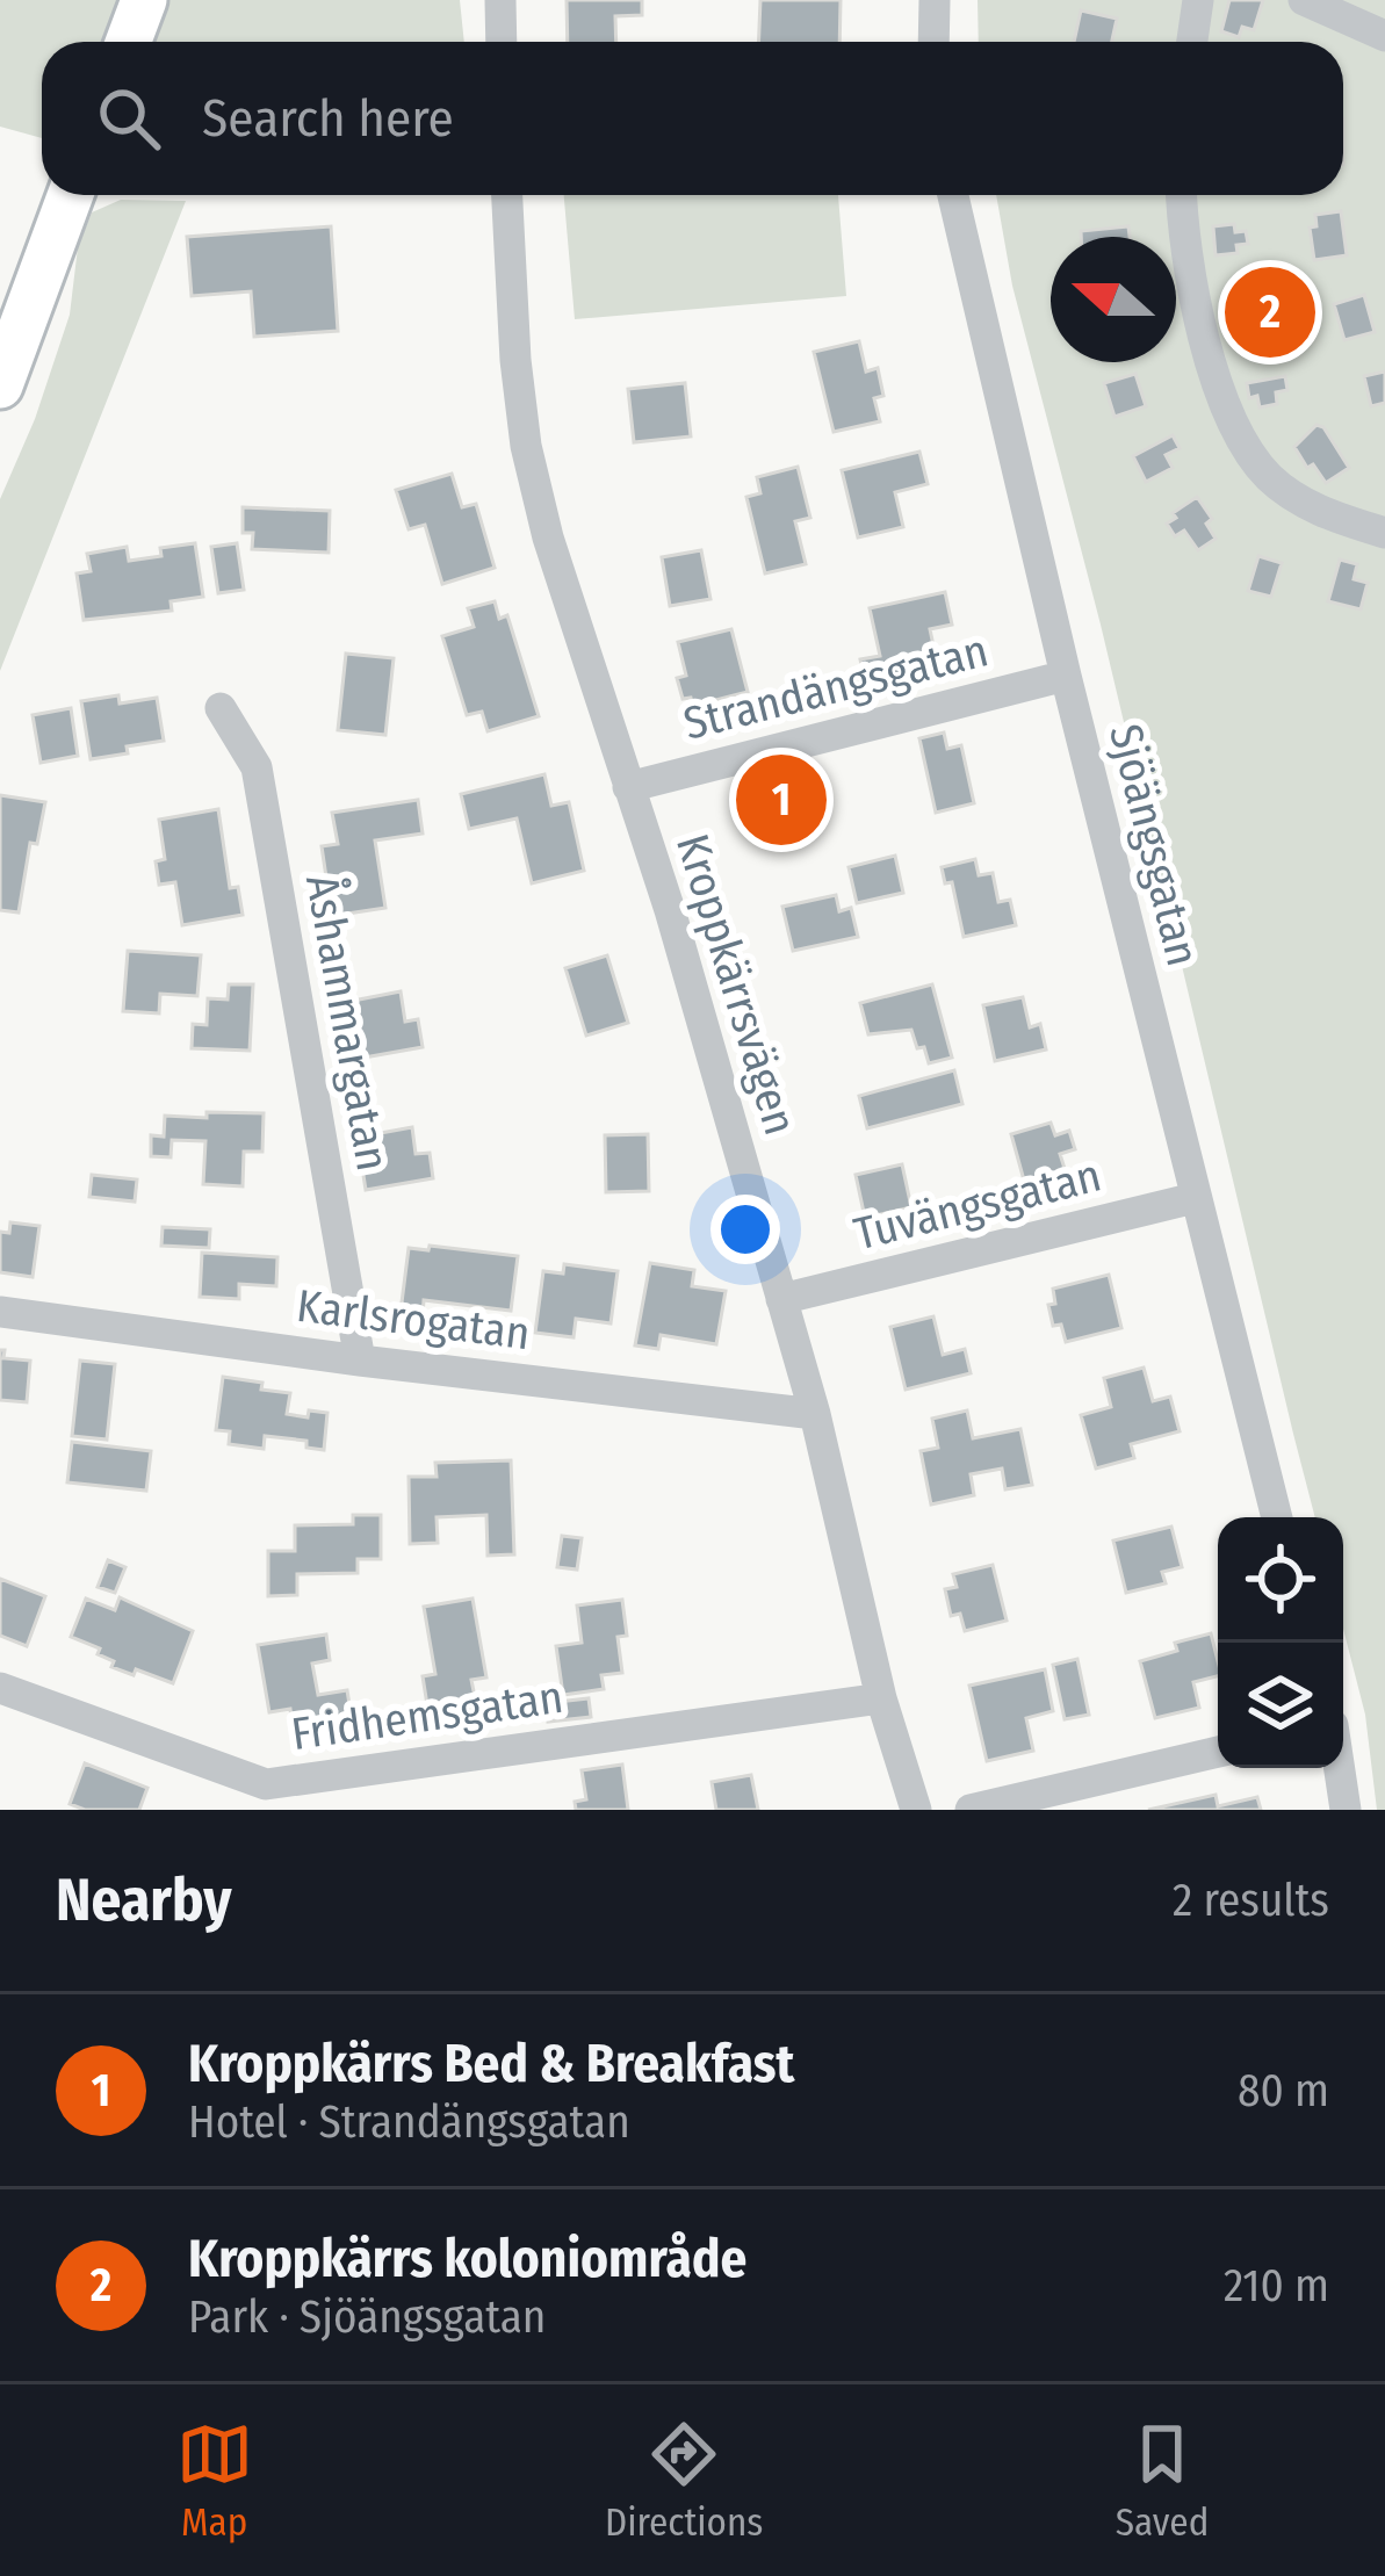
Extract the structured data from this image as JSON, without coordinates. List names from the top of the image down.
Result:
{
  "streets": {
    "street": [
      "Strandängsgatan",
      "Sjöängsgatan",
      "Kroppkärrsvägen",
      "Åshammargatan",
      "Tuvängsgatan",
      "Karlsrogatan",
      "Fridhemsgatan"
    ]
  },
  "crossings": [
    ["Strandängsgatan", "Sjöängsgatan"],
    ["Strandängsgatan", "Kroppkärrsvägen"],
    ["Sjöängsgatan", "Tuvängsgatan"],
    ["Kroppkärrsvägen", "Tuvängsgatan"],
    ["Kroppkärrsvägen", "Karlsrogatan"],
    ["Kroppkärrsvägen", "Fridhemsgatan"],
    ["Åshammargatan", "Karlsrogatan"]
  ],
  "north": "left",
  "page": {
    "search": "Search here",
    "pins": ["2", "1"],
    "heading": ["Nearby", "2 results"],
    "list": [
      {
        "mark": "1",
        "name": "Kroppkärrs Bed & Breakfast",
        "note": "Hotel · Strandängsgatan",
        "value": "80 m"
      },
      {
        "mark": "2",
        "name": "Kroppkärrs koloniområde",
        "note": "Park · Sjöängsgatan",
        "value": "210 m"
      }
    ],
    "nav": ["Map", "Directions", "Saved"]
  }
}
